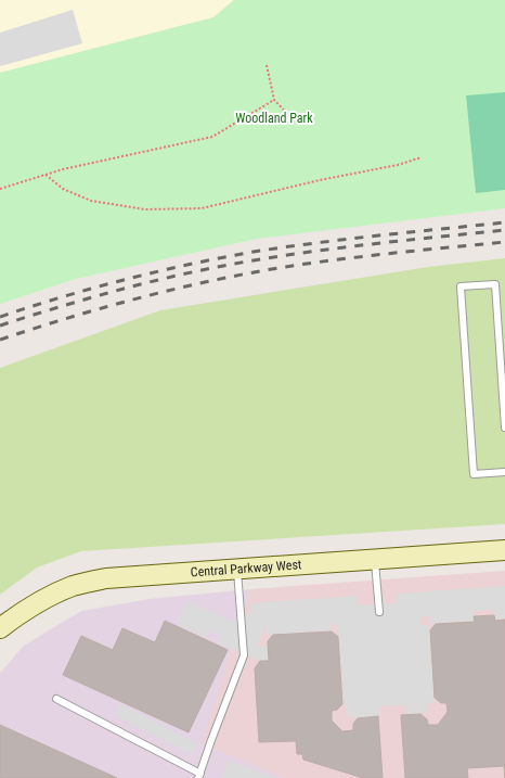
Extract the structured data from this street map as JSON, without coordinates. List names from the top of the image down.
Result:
{
  "streets": {
    "street": ["Central Parkway West"]
  },
  "parks": ["Woodland Park"]
}
